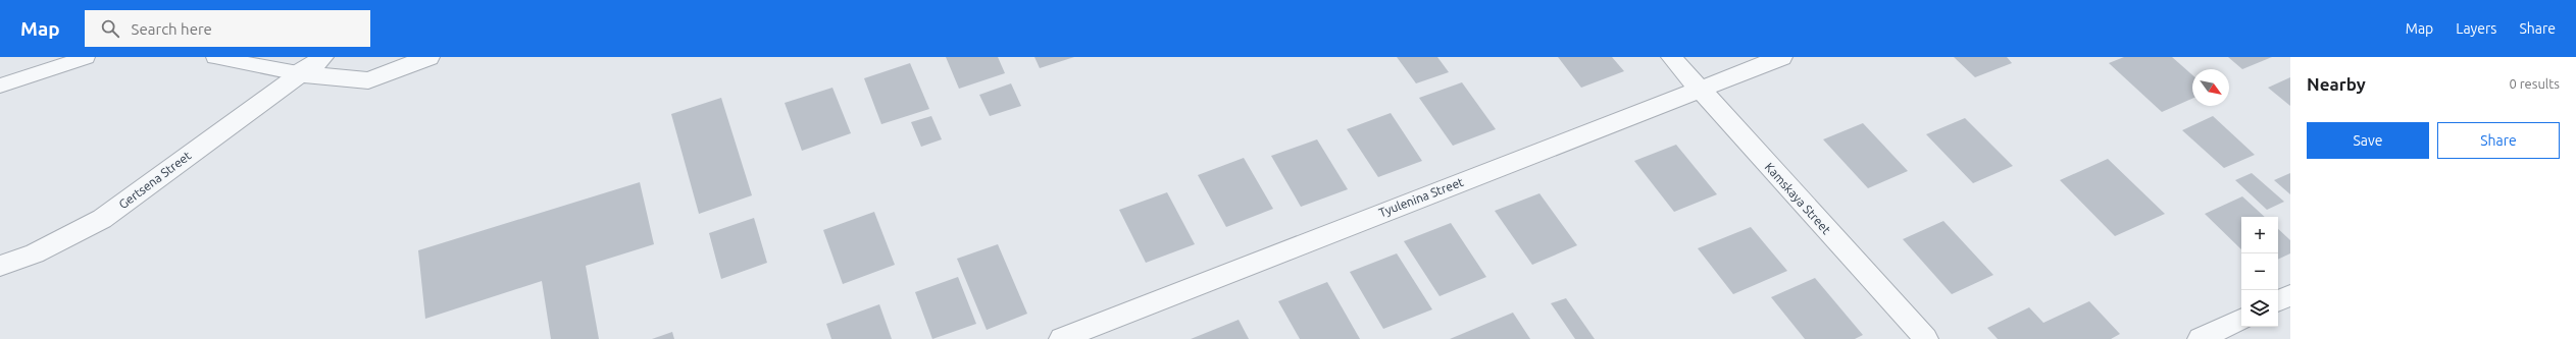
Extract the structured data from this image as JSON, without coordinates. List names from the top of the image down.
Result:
{
  "streets": {
    "street": ["Gertsena Street", "Tyulenina Street", "Kamskaya Street"]
  },
  "crossings": [
    ["Tyulenina Street", "Kamskaya Street"]
  ],
  "north": "bottom right",
  "page": {
    "header": "Map",
    "search": "Search here",
    "nav": ["Map", "Layers", "Share"],
    "heading": ["Nearby", "0 results"],
    "buttons": ["Save", "Share"],
    "map_buttons": ["+", "−"]
  }
}
